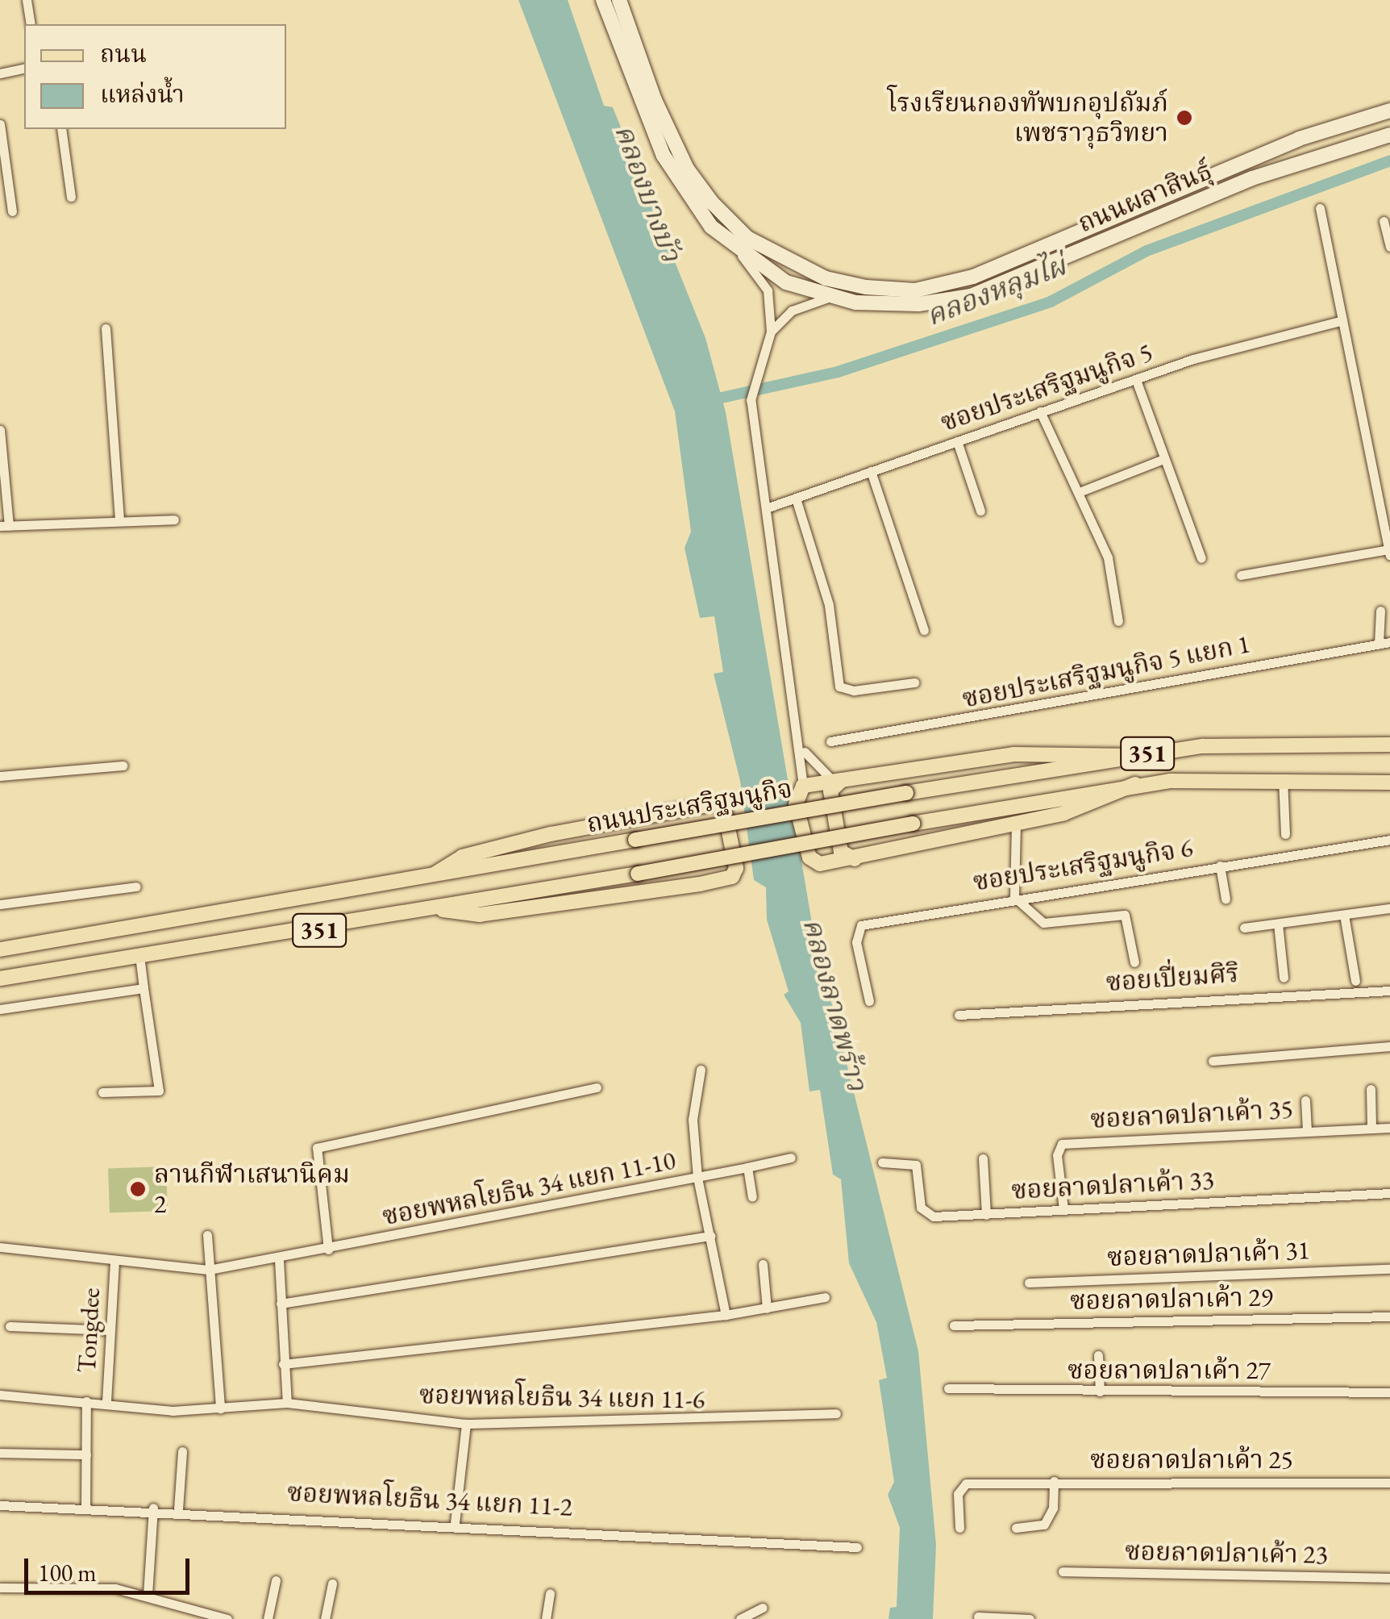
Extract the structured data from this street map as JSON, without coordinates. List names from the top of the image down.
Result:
{
  "streets": {
    "main road": ["ถนนผลาสินธุ์", "351", "ถนนประเสริฐมนูกิจ"],
    "street": [
      "ซอยประเสริฐมนูกิจ 5",
      "ซอยประเสริฐมนูกิจ 5 แยก 1",
      "ซอยประเสริฐมนูกิจ 6",
      "ซอยเปี่ยมศิริ",
      "ซอยลาดปลาเค้า 35",
      "ซอยลาดปลาเค้า 33",
      "ซอยพหลโยธิน 34 แยก 11-10",
      "ซอยลาดปลาเค้า 31",
      "ซอยลาดปลาเค้า 29",
      "Tongdee",
      "ซอยลาดปลาเค้า 27",
      "ซอยพหลโยธิน 34 แยก 11-6",
      "ซอยลาดปลาเค้า 25",
      "ซอยพหลโยธิน 34 แยก 11-2",
      "ซอยลาดปลาเค้า 23"
    ]
  },
  "crossings": [
    ["ซอยลาดปลาเค้า 35", "ซอยลาดปลาเค้า 33"],
    ["ซอยพหลโยธิน 34 แยก 11-10", "Tongdee"],
    ["Tongdee", "ซอยพหลโยธิน 34 แยก 11-6"]
  ],
  "water": ["คลองบางบัว", "คลองหลุมไผ่", "คลองลาดพร้าว"],
  "places": ["โรงเรียนกองทัพบกอุปถัมภ์ เพชราวุธวิทยา", "ลานกีฬาเสนานิคม 2"],
  "legend": ["ถนน", "แหล่งน้ำ"],
  "scale_bar": "100 m"
}
